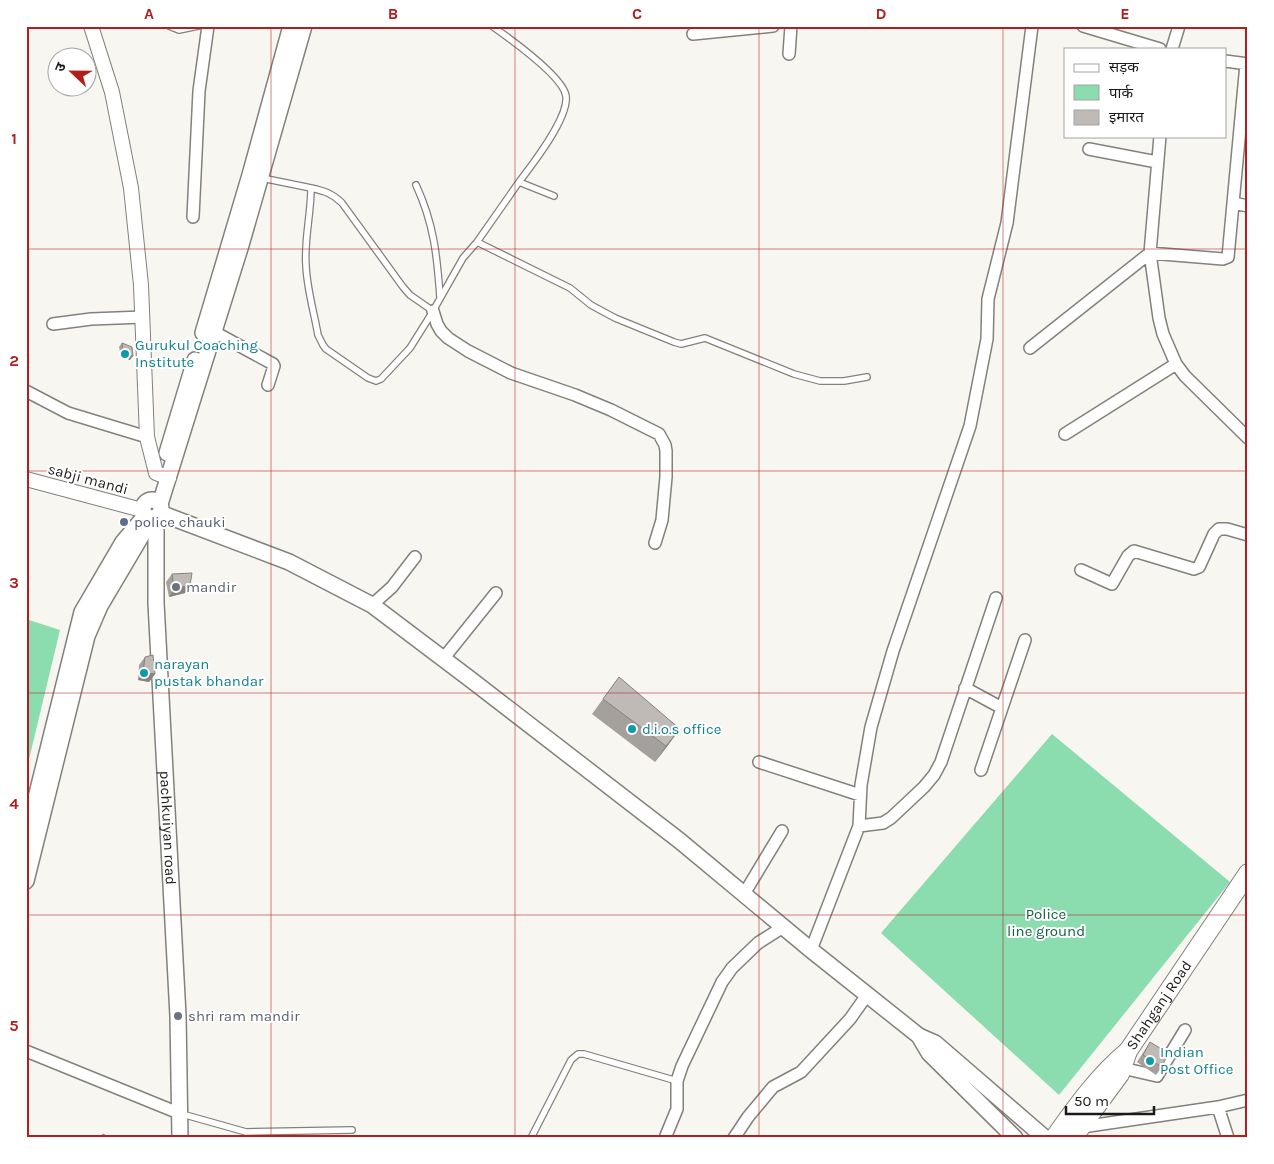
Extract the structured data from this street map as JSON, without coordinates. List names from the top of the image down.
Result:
{
  "streets": {
    "main road": ["pachkuiyan road", "Shahganj Road"],
    "street": ["sabji mandi"]
  },
  "crossings": [
    ["sabji mandi", "pachkuiyan road"]
  ],
  "parks": ["Police line ground"],
  "places": [
    "Gurukul Coaching Institute",
    "police chauki",
    "mandir",
    "narayan pustak bhandar",
    "d.i.o.s office",
    "shri ram mandir",
    "Indian Post Office"
  ],
  "legend": ["सड़क", "पार्क", "इमारत"],
  "scale_bar": "50 m",
  "north": "left",
  "grid": {
    "columns": [
      "A",
      "B",
      "C",
      "D",
      "E"
    ],
    "rows": [
      "1",
      "2",
      "3",
      "4",
      "5"
    ]
  }
}
